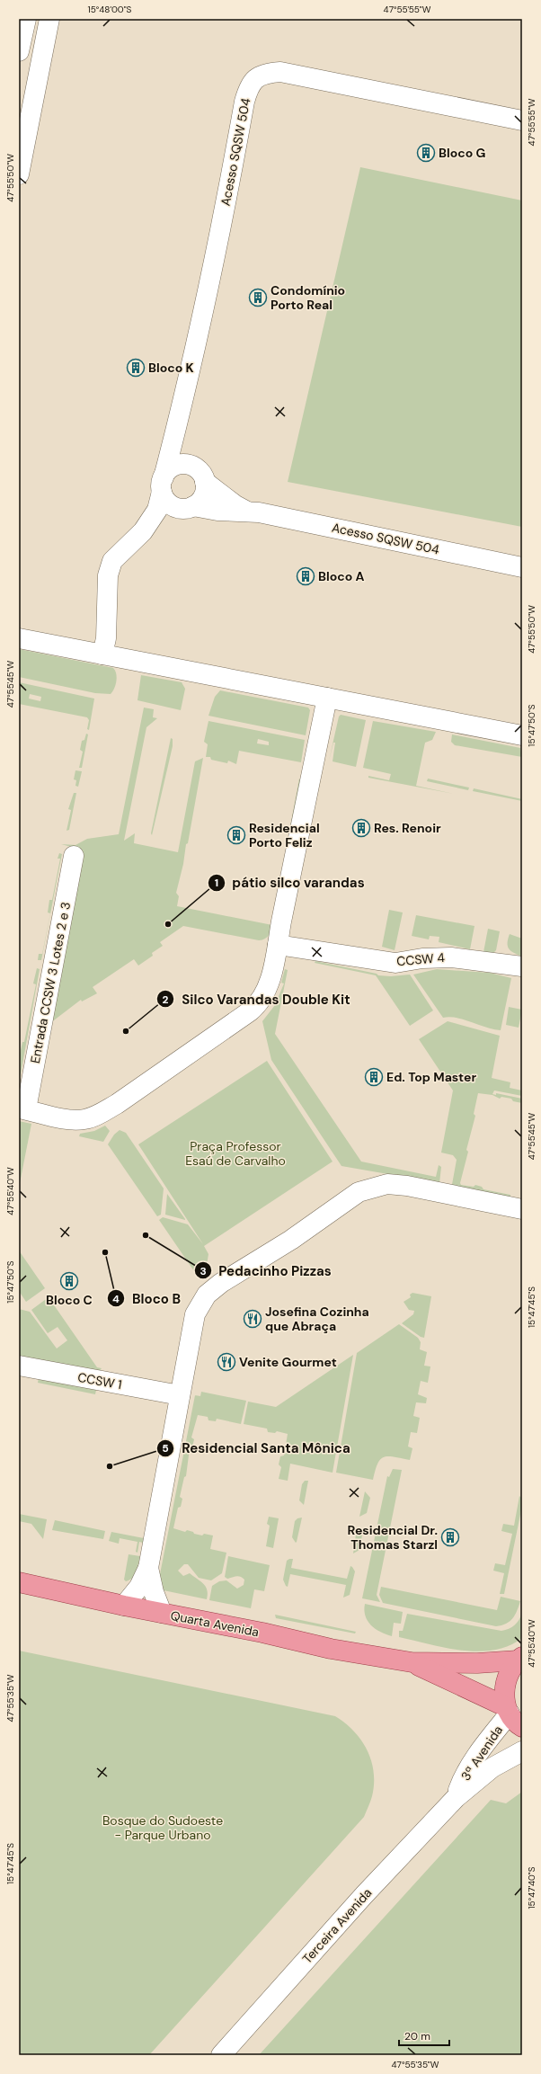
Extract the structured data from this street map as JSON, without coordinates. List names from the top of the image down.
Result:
{
  "streets": {
    "main road": ["Quarta Avenida"],
    "street": [
      "Acesso SQSW 504",
      "CCSW 4",
      "Entrada CCSW 3 Lotes 2 e 3",
      "CCSW 1",
      "3ª Avenida",
      "Terceira Avenida"
    ]
  },
  "crossings": [
    ["Quarta Avenida", "3ª Avenida"],
    ["3ª Avenida", "Terceira Avenida"]
  ],
  "parks": ["Praça Professor Esaú de Carvalho", "Bosque do Sudoeste - Parque Urbano"],
  "places": {
    "building": [
      "Bloco G",
      "Condomínio Porto Real",
      "Bloco K",
      "Bloco A",
      "Res. Renoir",
      "Residencial Porto Feliz",
      "Ed. Top Master",
      "Bloco C",
      "Residencial Dr. Thomas Starzl"
    ],
    "other": [
      "pátio silco varandas",
      "Silco Varandas Double Kit",
      "Pedacinho Pizzas",
      "Bloco B",
      "Residencial Santa Mônica"
    ],
    "restaurant": ["Josefina Cozinha que Abraça", "Venite Gourmet"]
  },
  "scale_bar": "20 m",
  "coordinates": [
    "15°48'00\"S",
    "47°55'55\"W",
    "47°55'50\"W",
    "47°55'45\"W",
    "15°47'50\"S",
    "47°55'40\"W",
    "15°47'45\"S",
    "47°55'35\"W",
    "15°47'40\"S"
  ]
}
